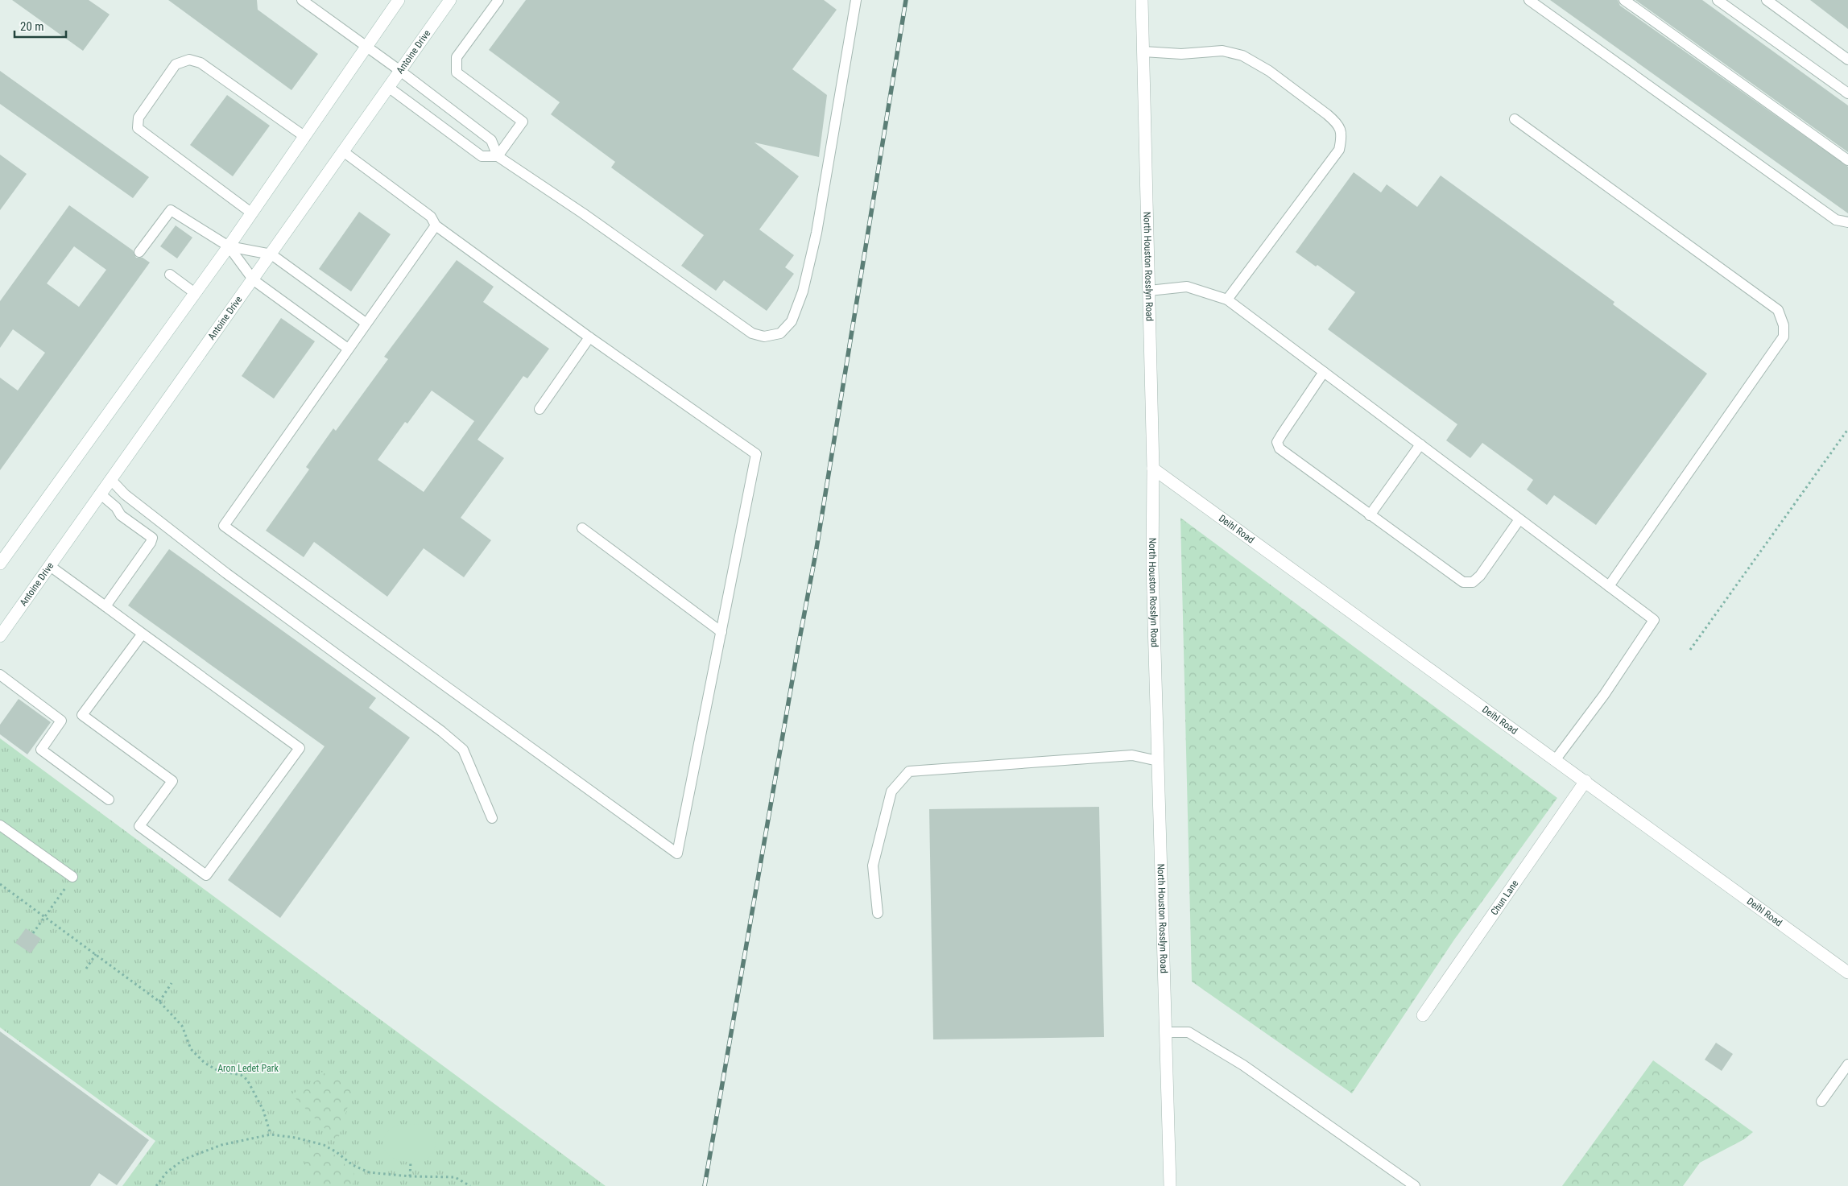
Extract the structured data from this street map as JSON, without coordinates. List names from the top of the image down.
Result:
{
  "streets": {
    "street": [
      "Antoine Drive",
      "North Houston Rosslyn Road",
      "Deihl Road",
      "Chun Lane"
    ]
  },
  "crossings": [
    ["North Houston Rosslyn Road", "Deihl Road"],
    ["Deihl Road", "Chun Lane"]
  ],
  "parks": ["Aron Ledet Park"],
  "scale_bar": "20 m"
}
